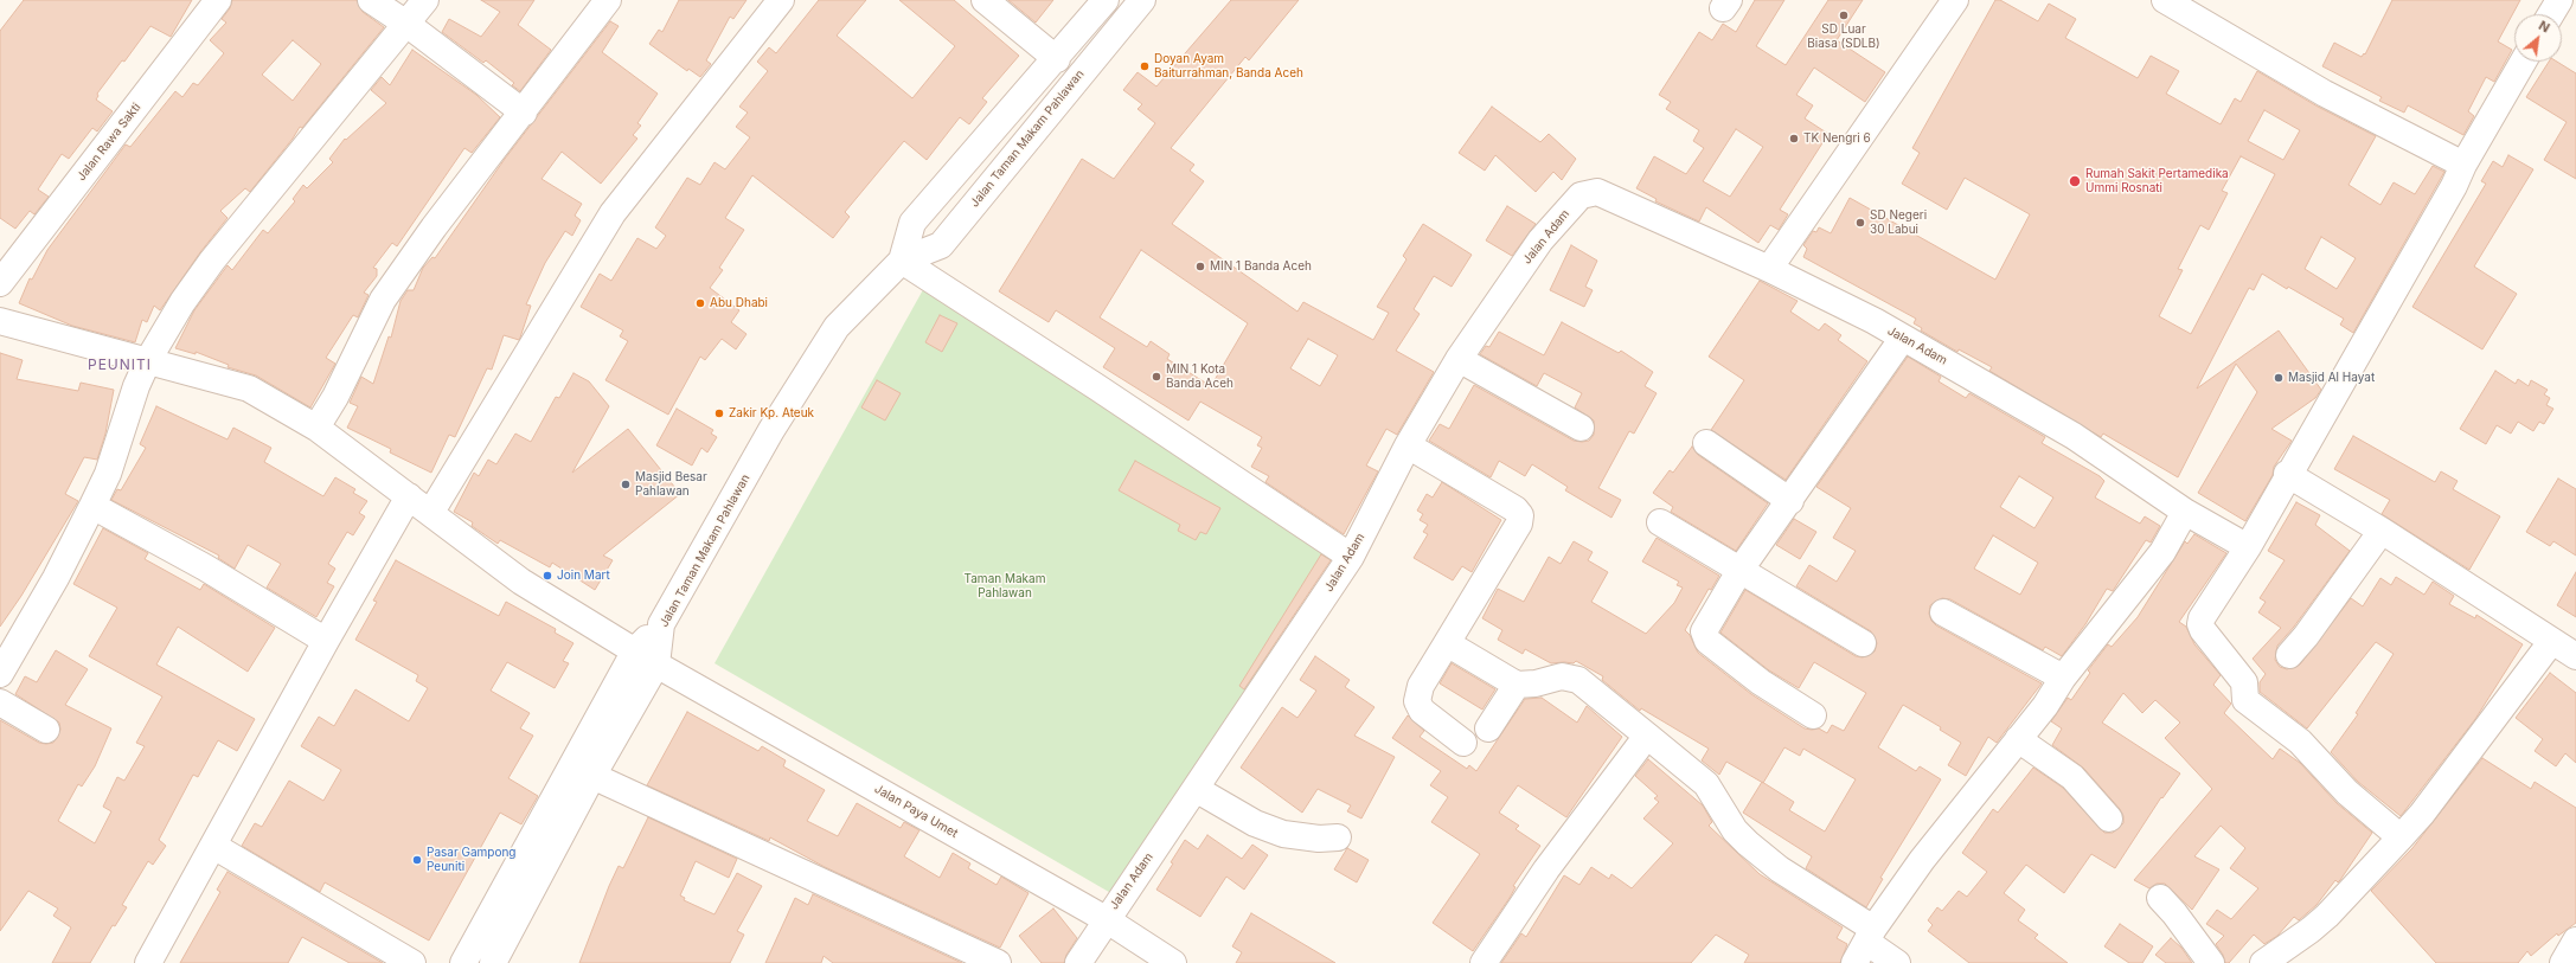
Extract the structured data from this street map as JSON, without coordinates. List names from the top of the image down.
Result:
{
  "streets": {
    "street": [
      "Jalan Taman Makam Pahlawan",
      "Jalan Rawa Sakti",
      "Jalan Adam",
      "Jalan Paya Umet"
    ]
  },
  "crossings": [
    ["Jalan Taman Makam Pahlawan", "Jalan Paya Umet"],
    ["Jalan Adam", "Jalan Paya Umet"]
  ],
  "districts": ["PEUNITI"],
  "parks": ["Taman Makam Pahlawan"],
  "places": [
    "SD Luar Biasa (SDLB)",
    "Doyan Ayam Baiturrahman, Banda Aceh",
    "TK Nengri 6",
    "Rumah Sakit Pertamedika Ummi Rosnati",
    "SD Negeri 30 Labui",
    "MIN 1 Banda Aceh",
    "Abu Dhabi",
    "MIN 1 Kota Banda Aceh",
    "Masjid Al Hayat",
    "Zakir Kp. Ateuk",
    "Masjid Besar Pahlawan",
    "Join Mart",
    "Pasar Gampong Peuniti"
  ],
  "north": "top right"
}
